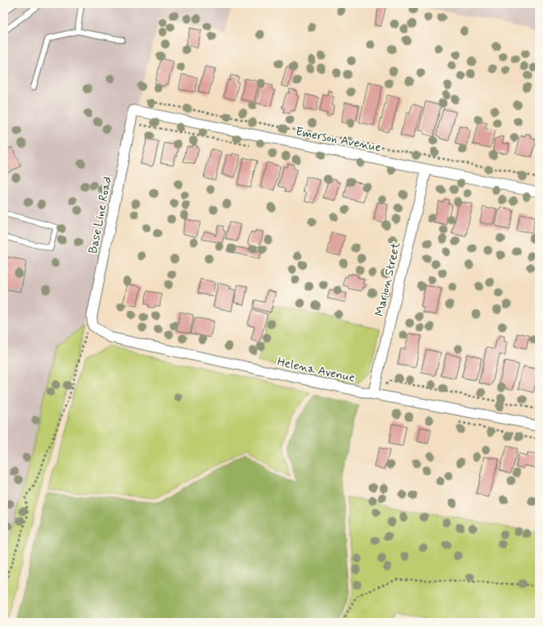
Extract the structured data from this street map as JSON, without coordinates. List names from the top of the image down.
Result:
{
  "streets": {
    "street": [
      "Emerson Avenue",
      "Base Line Road",
      "Marion Street",
      "Helena Avenue"
    ]
  },
  "crossings": [
    ["Emerson Avenue", "Base Line Road"],
    ["Emerson Avenue", "Marion Street"],
    ["Base Line Road", "Helena Avenue"],
    ["Marion Street", "Helena Avenue"]
  ]
}
